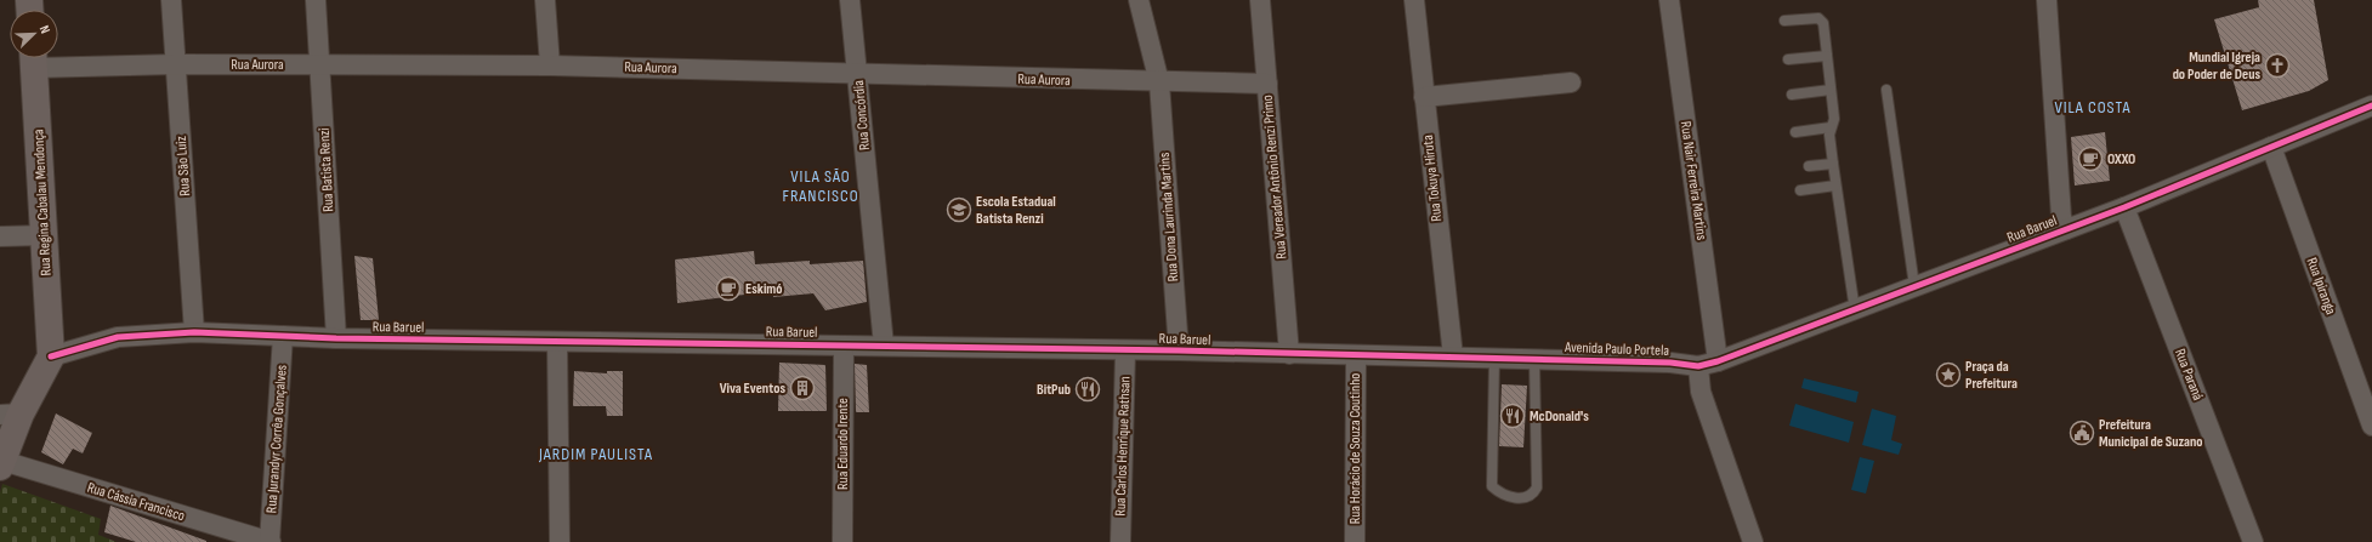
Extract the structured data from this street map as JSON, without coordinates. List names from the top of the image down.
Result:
{
  "streets": {
    "main road": ["Rua Regina Cabalau Mendonça"],
    "street": [
      "Rua Aurora",
      "Rua Concórdia",
      "Rua São Luiz",
      "Rua Batista Renzi",
      "Rua Vereador Antônio Renzi Primo",
      "Rua Tokuya Hiruta",
      "Rua Nair Ferreira Martins",
      "Rua Dona Laurinda Martins",
      "Rua Baruel",
      "Rua Ipiranga",
      "Avenida Paulo Portela",
      "Rua Paraná",
      "Rua Jurandyr Corrêa Gonçalves",
      "Rua Eduardo Irente",
      "Rua Carlos Henrique Rathsan",
      "Rua Horácio de Souza Coutinho",
      "Rua Cássia Francisco"
    ]
  },
  "crossings": [
    ["Rua Aurora", "Rua Concórdia"],
    ["Rua Aurora", "Rua São Luiz"],
    ["Rua Aurora", "Rua Batista Renzi"],
    ["Rua Aurora", "Rua Vereador Antônio Renzi Primo"],
    ["Rua Aurora", "Rua Regina Cabalau Mendonça"],
    ["Rua Aurora", "Rua Dona Laurinda Martins"],
    ["Rua Concórdia", "Rua Baruel"],
    ["Rua São Luiz", "Rua Baruel"],
    ["Rua Batista Renzi", "Rua Baruel"],
    ["Rua Vereador Antônio Renzi Primo", "Rua Baruel"],
    ["Rua Tokuya Hiruta", "Rua Baruel"],
    ["Rua Nair Ferreira Martins", "Rua Baruel"],
    ["Rua Regina Cabalau Mendonça", "Rua Baruel"],
    ["Rua Dona Laurinda Martins", "Rua Baruel"],
    ["Rua Baruel", "Rua Ipiranga"],
    ["Rua Baruel", "Avenida Paulo Portela"],
    ["Rua Baruel", "Rua Paraná"],
    ["Rua Baruel", "Rua Jurandyr Corrêa Gonçalves"],
    ["Rua Baruel", "Rua Eduardo Irente"],
    ["Rua Baruel", "Rua Carlos Henrique Rathsan"],
    ["Rua Baruel", "Rua Horácio de Souza Coutinho"],
    ["Rua Jurandyr Corrêa Gonçalves", "Rua Cássia Francisco"]
  ],
  "districts": ["VILA COSTA", "VILA SÃO FRANCISCO", "JARDIM PAULISTA"],
  "places": {
    "church": ["Mundial Igreja do Poder de Deus"],
    "cafe": ["OXXO", "Eskimó"],
    "school or university": ["Escola Estadual Batista Renzi"],
    "place": ["Praça da Prefeitura"],
    "building": ["Viva Eventos"],
    "restaurant": ["BitPub", "McDonald's"],
    "public building": ["Prefeitura Municipal de Suzano"]
  },
  "north": "top right"
}
